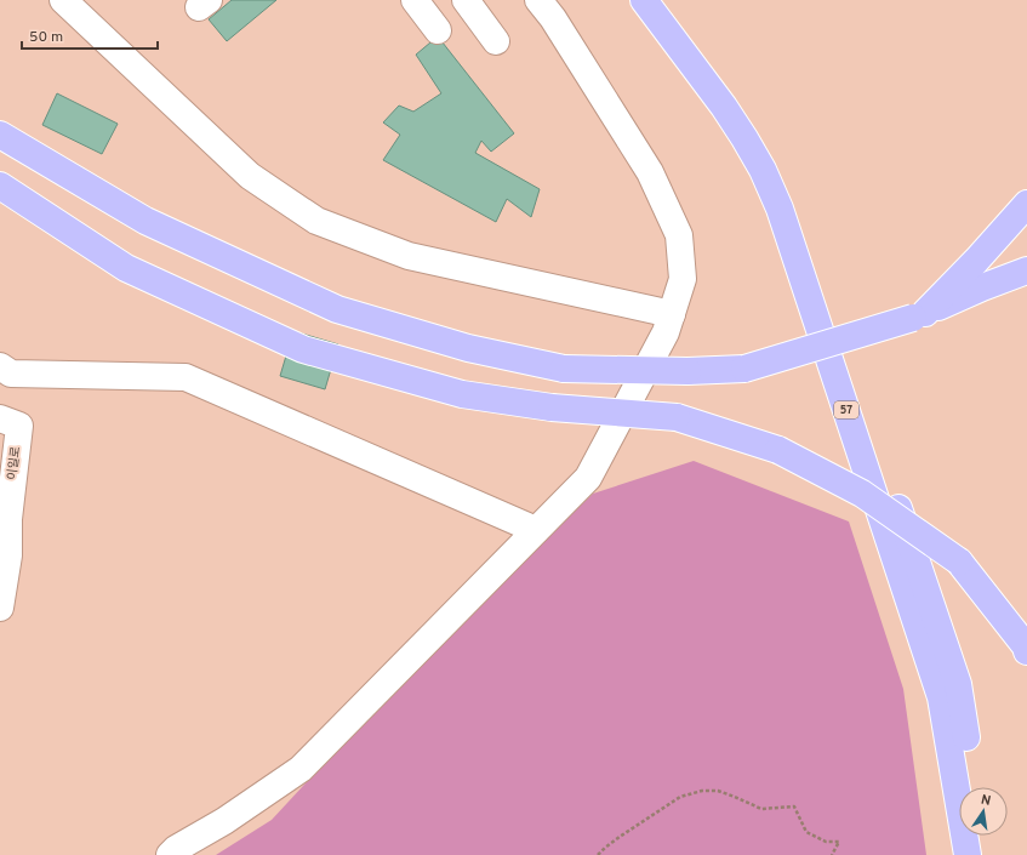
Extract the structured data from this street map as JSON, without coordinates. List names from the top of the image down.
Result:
{
  "streets": {
    "highway": ["57"],
    "street": ["이일로"]
  },
  "scale_bar": "50 m",
  "north": "top"
}
